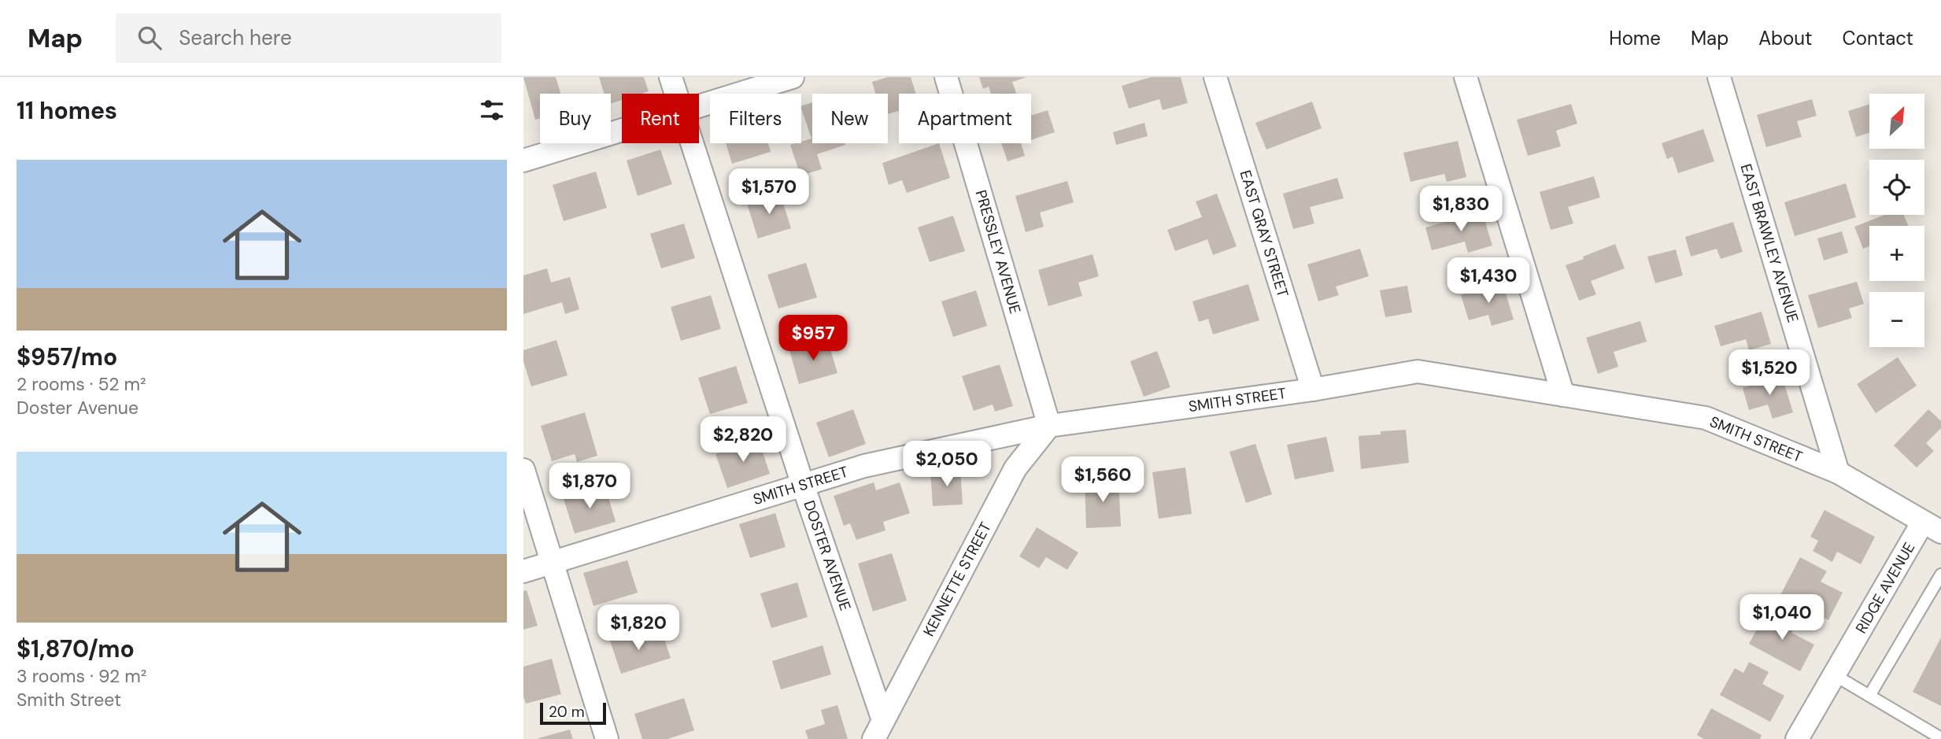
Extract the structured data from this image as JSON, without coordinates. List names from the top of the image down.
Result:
{
  "streets": {
    "street": [
      "EAST GRAY STREET",
      "EAST BRAWLEY AVENUE",
      "PRESSLEY AVENUE",
      "SMITH STREET",
      "DOSTER AVENUE",
      "KENNETTE STREET",
      "RIDGE AVENUE"
    ]
  },
  "crossings": [
    ["EAST GRAY STREET", "SMITH STREET"],
    ["EAST BRAWLEY AVENUE", "SMITH STREET"],
    ["PRESSLEY AVENUE", "SMITH STREET"],
    ["PRESSLEY AVENUE", "KENNETTE STREET"],
    ["SMITH STREET", "DOSTER AVENUE"],
    ["SMITH STREET", "KENNETTE STREET"],
    ["SMITH STREET", "RIDGE AVENUE"],
    ["DOSTER AVENUE", "KENNETTE STREET"]
  ],
  "scale_bar": "20 m",
  "north": "top right",
  "page": {
    "header": "Map",
    "search": "Search here",
    "nav": [
      "Home",
      "Map",
      "About",
      "Contact"
    ],
    "heading": "11 homes",
    "map_buttons": ["+", "−"],
    "chip": [
      "Buy",
      "Rent",
      "Filters",
      "New",
      "Apartment"
    ],
    "list": [
      {
        "name": "$957/mo",
        "note": "2 rooms · 52 m² · Doster Avenue"
      },
      {
        "name": "$1,870/mo",
        "note": "3 rooms · 92 m² · Smith Street"
      }
    ],
    "price": [
      "$1,570",
      "$1,830",
      "$1,430",
      "$957",
      "$1,520",
      "$2,820",
      "$2,050",
      "$1,560",
      "$1,870",
      "$1,040",
      "$1,820"
    ],
    "scale": "20 m"
  }
}
